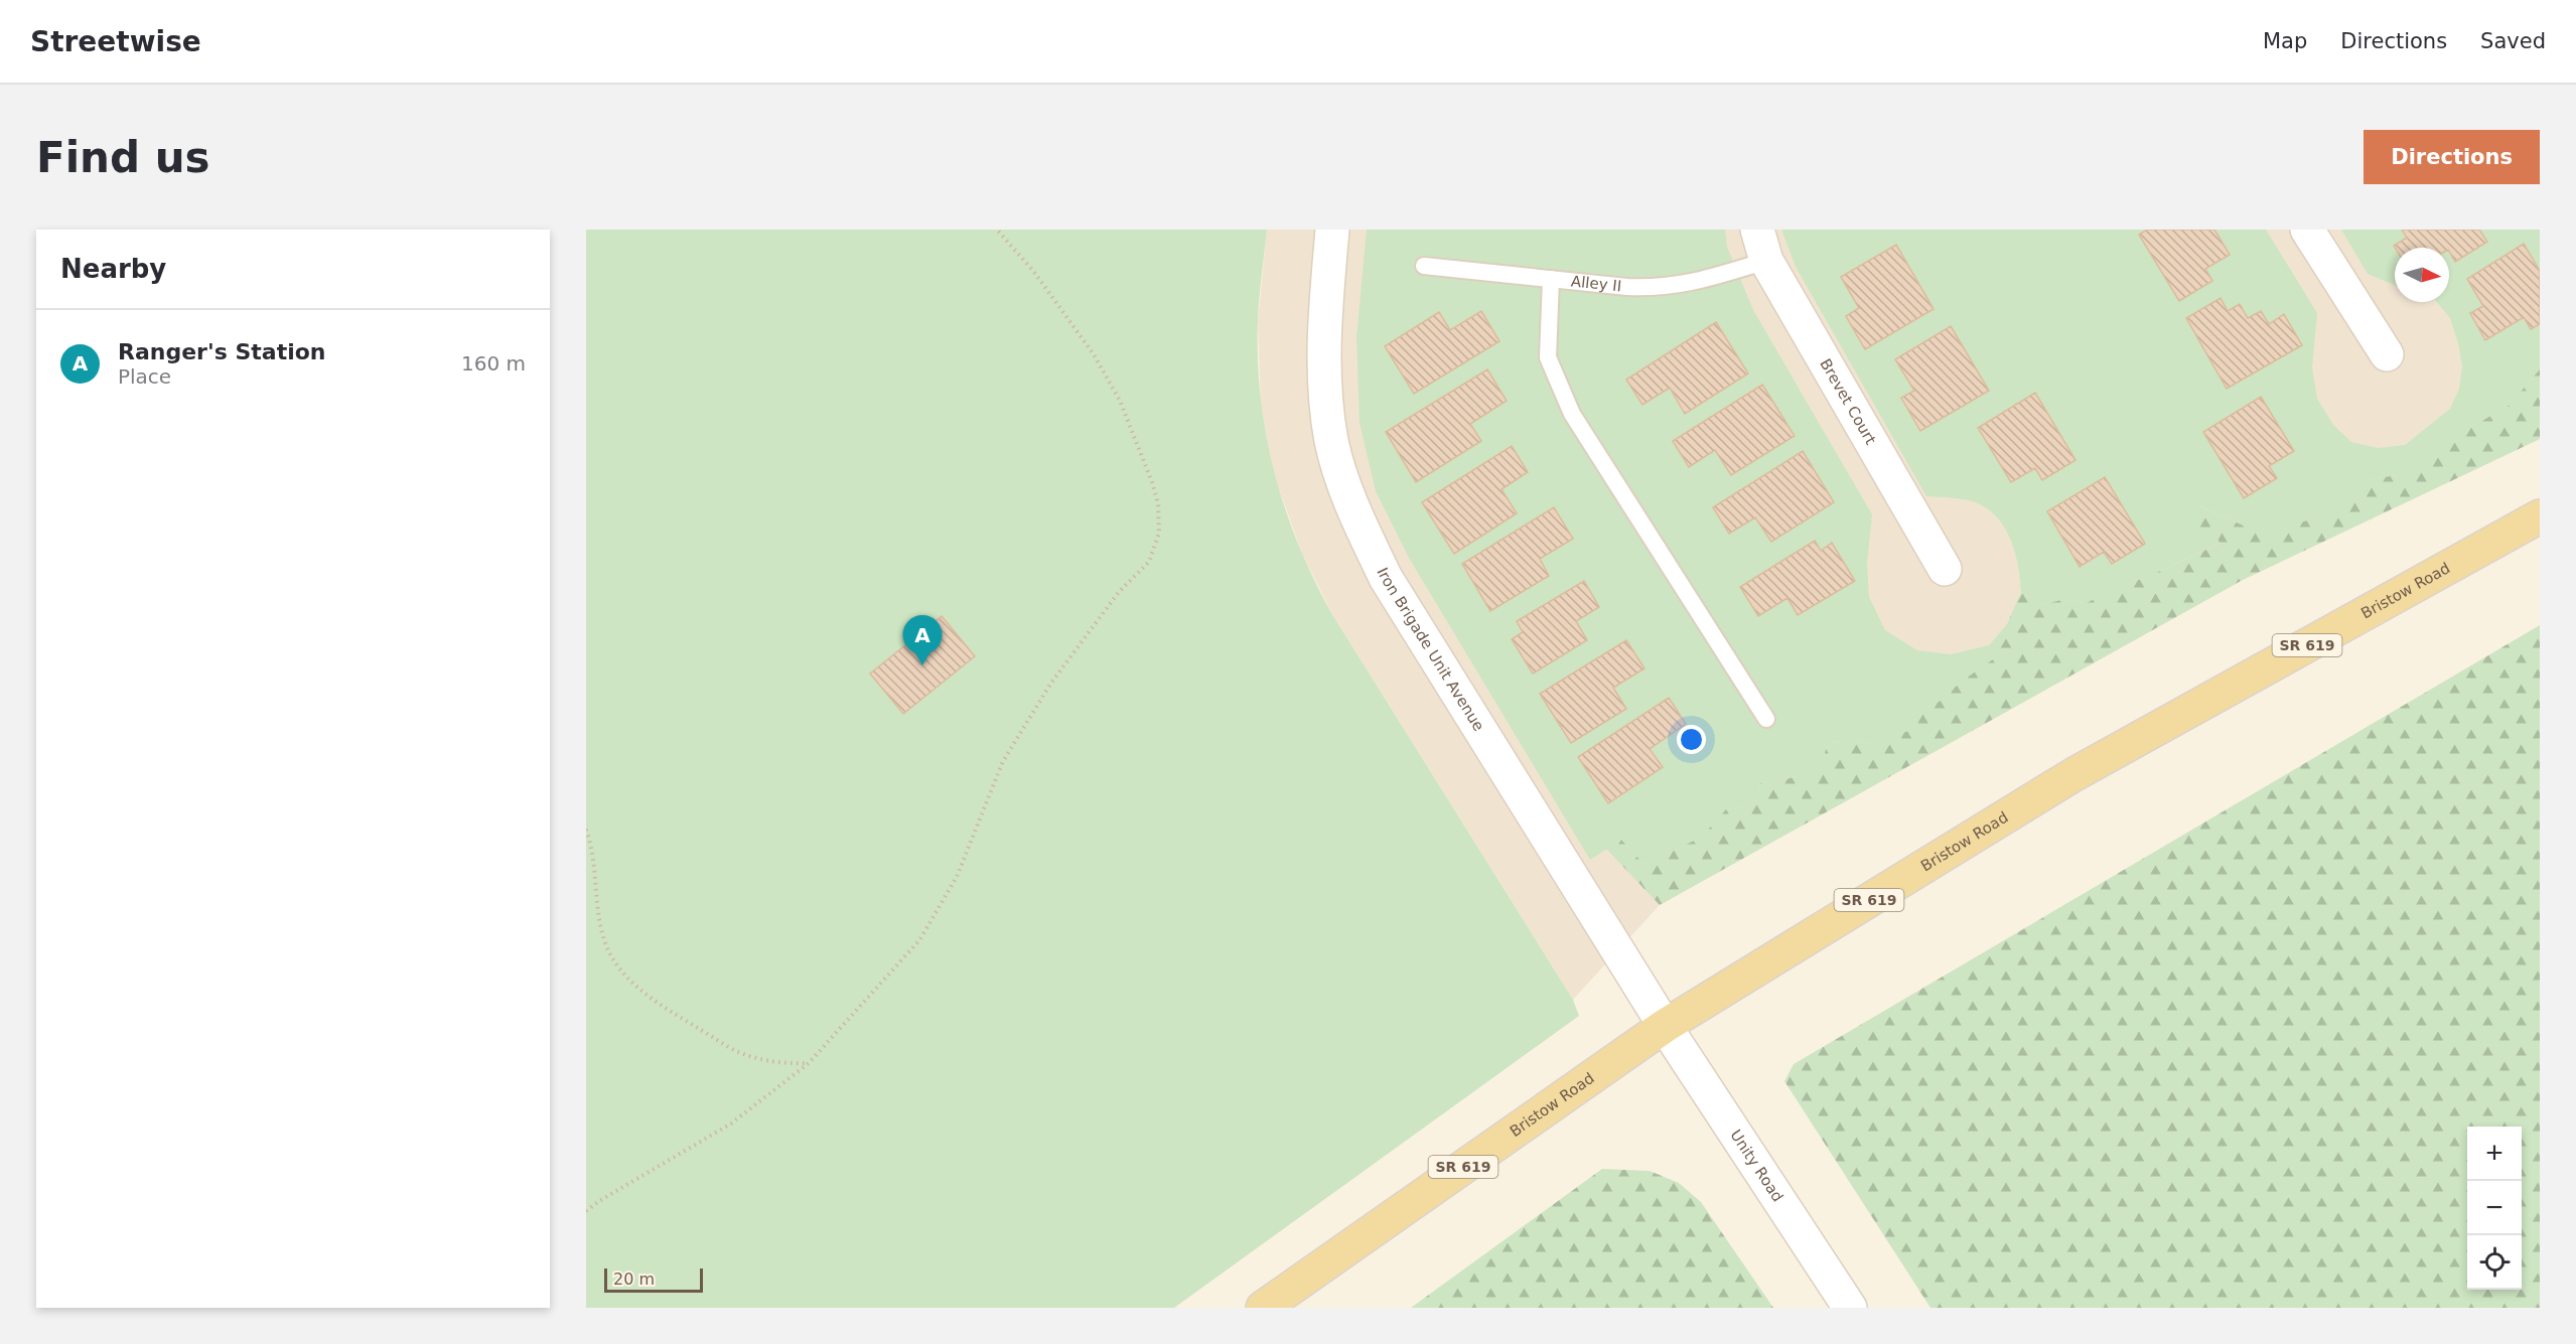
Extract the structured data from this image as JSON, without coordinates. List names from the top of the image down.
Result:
{
  "streets": {
    "main road": ["Bristow Road", "SR 619"],
    "street": ["Brevet Court", "Iron Brigade Unit Avenue", "Unity Road"],
    "lane": ["Alley II"]
  },
  "crossings": [
    ["Alley II", "Brevet Court"],
    ["Bristow Road", "Iron Brigade Unit Avenue"],
    ["Bristow Road", "Unity Road"],
    ["Iron Brigade Unit Avenue", "Unity Road"]
  ],
  "scale_bar": "20 m",
  "north": "right",
  "page": {
    "header": "Streetwise",
    "nav": ["Map", "Directions", "Saved"],
    "buttons": "Directions",
    "title": "Find us",
    "heading": "Nearby",
    "list": [
      {
        "mark": "A",
        "name": "Ranger's Station",
        "note": "Place",
        "value": "160 m"
      }
    ],
    "pins": "A",
    "map_buttons": ["+", "−"],
    "scale": "20 m"
  }
}
